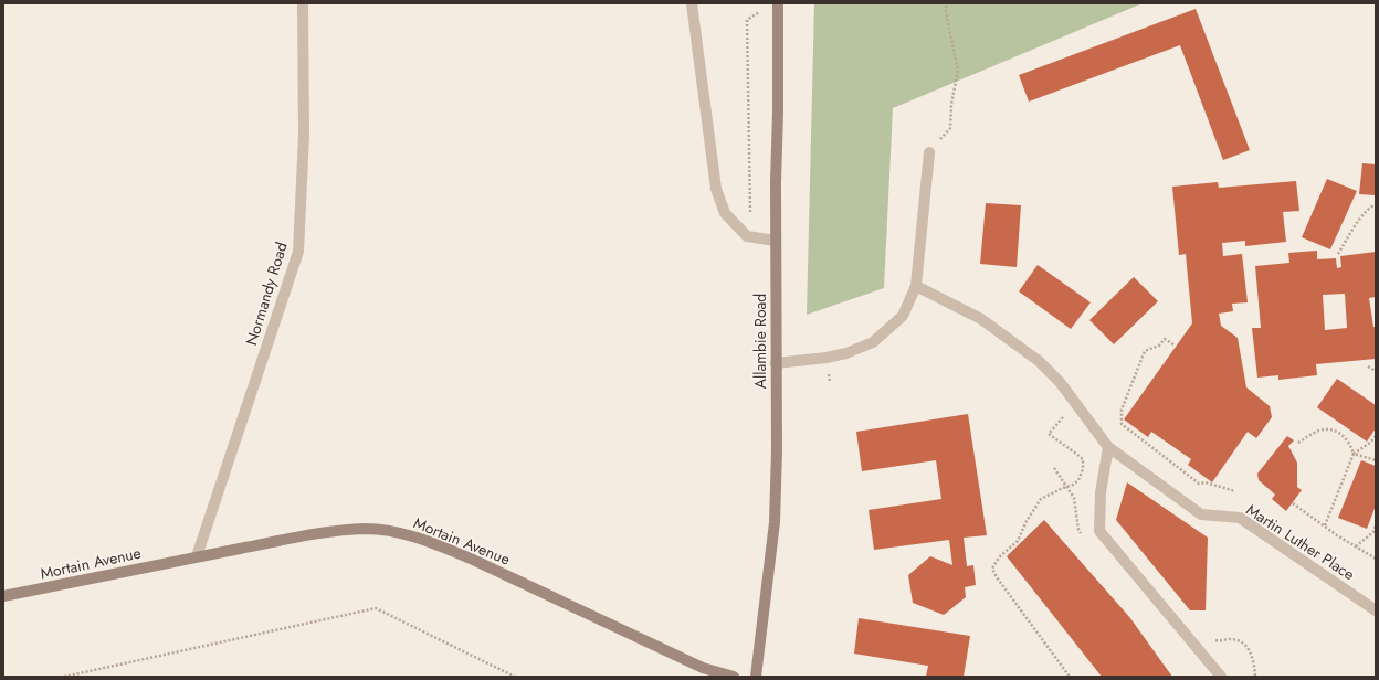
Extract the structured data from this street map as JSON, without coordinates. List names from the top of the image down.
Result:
{
  "streets": {
    "street": [
      "Normandy Road",
      "Allambie Road",
      "Mortain Avenue",
      "Martin Luther Place"
    ]
  },
  "crossings": [
    ["Normandy Road", "Mortain Avenue"]
  ]
}
